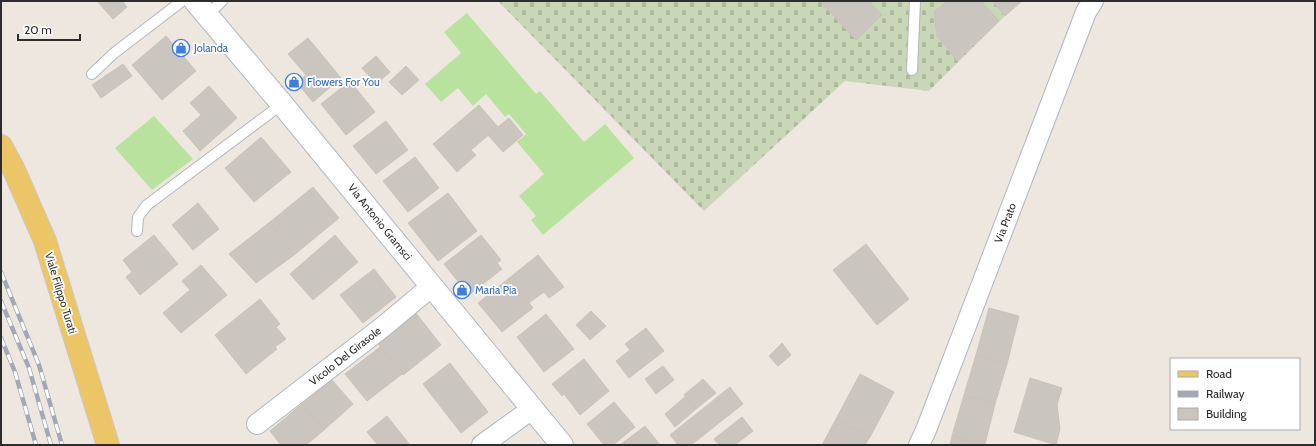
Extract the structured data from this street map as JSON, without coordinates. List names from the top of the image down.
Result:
{
  "streets": {
    "main road": ["Viale Filippo Turati"],
    "street": ["Via Antonio Gramsci", "Via Prato", "Vicolo Del Girasole"]
  },
  "crossings": [
    ["Via Antonio Gramsci", "Vicolo Del Girasole"]
  ],
  "places": {
    "shop": ["Jolanda", "Flowers For You", "Maria Pia"]
  },
  "legend": ["Road", "Railway", "Building"],
  "scale_bar": "20 m"
}
